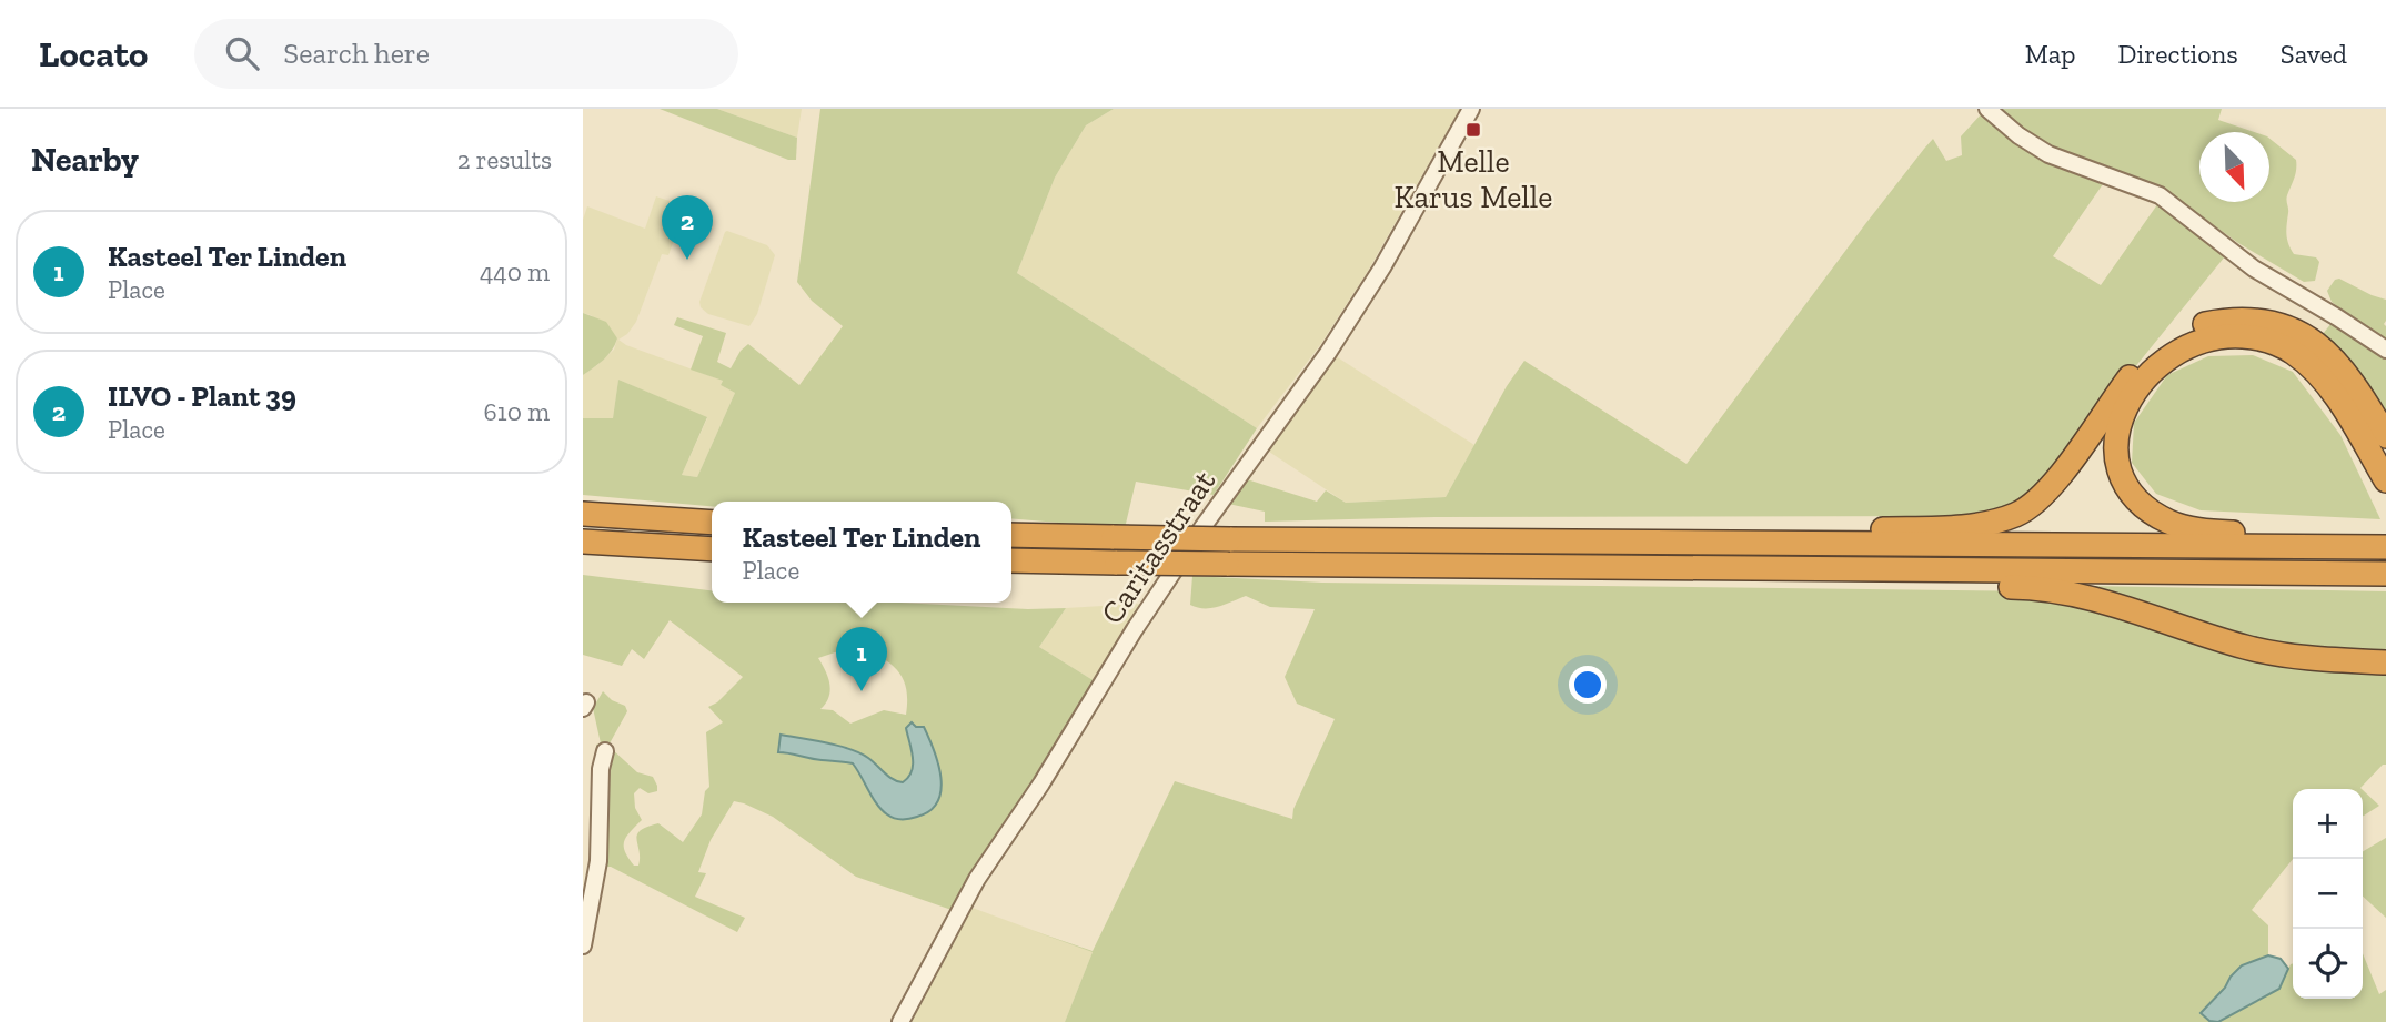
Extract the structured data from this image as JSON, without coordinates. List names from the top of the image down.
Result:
{
  "streets": {
    "street": ["Caritasstraat"]
  },
  "places": {
    "transit": ["Melle Karus Melle"]
  },
  "north": "bottom right",
  "page": {
    "header": "Locato",
    "search": "Search here",
    "nav": ["Map", "Directions", "Saved"],
    "heading": ["Nearby", "2 results"],
    "pins": ["2", "1"],
    "list": [
      {
        "mark": "1",
        "name": "Kasteel Ter Linden",
        "note": "Place",
        "value": "440 m"
      },
      {
        "mark": "2",
        "name": "ILVO - Plant 39",
        "note": "Place",
        "value": "610 m"
      }
    ],
    "popup": ["Kasteel Ter Linden", "Place"],
    "map_buttons": ["+", "−"]
  }
}
